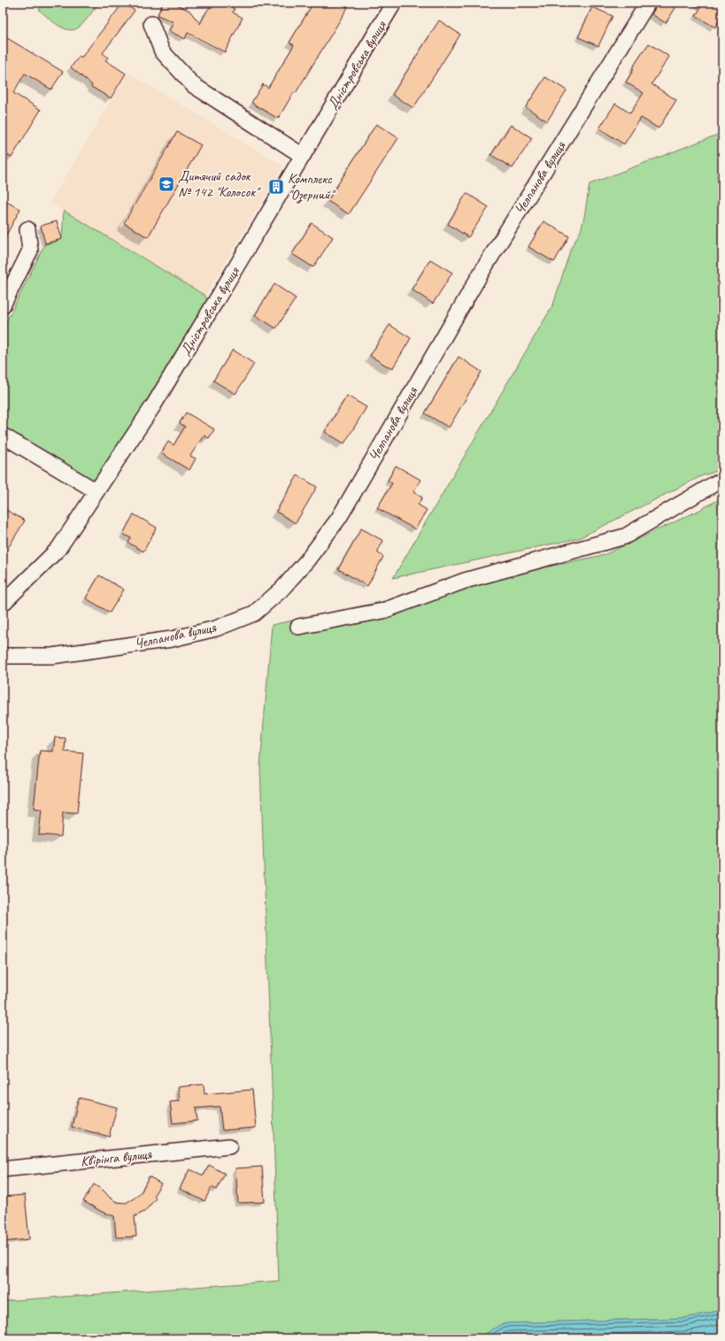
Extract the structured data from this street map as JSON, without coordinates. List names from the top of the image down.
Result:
{
  "streets": {
    "street": ["Дністровська вулиця", "Челпанова вулиця", "Квірінга вулиця"]
  },
  "places": {
    "school or university": ["Дитячий садок № 142 \"Колосок\""],
    "building": ["Комплекс \"Озерний\""]
  }
}
